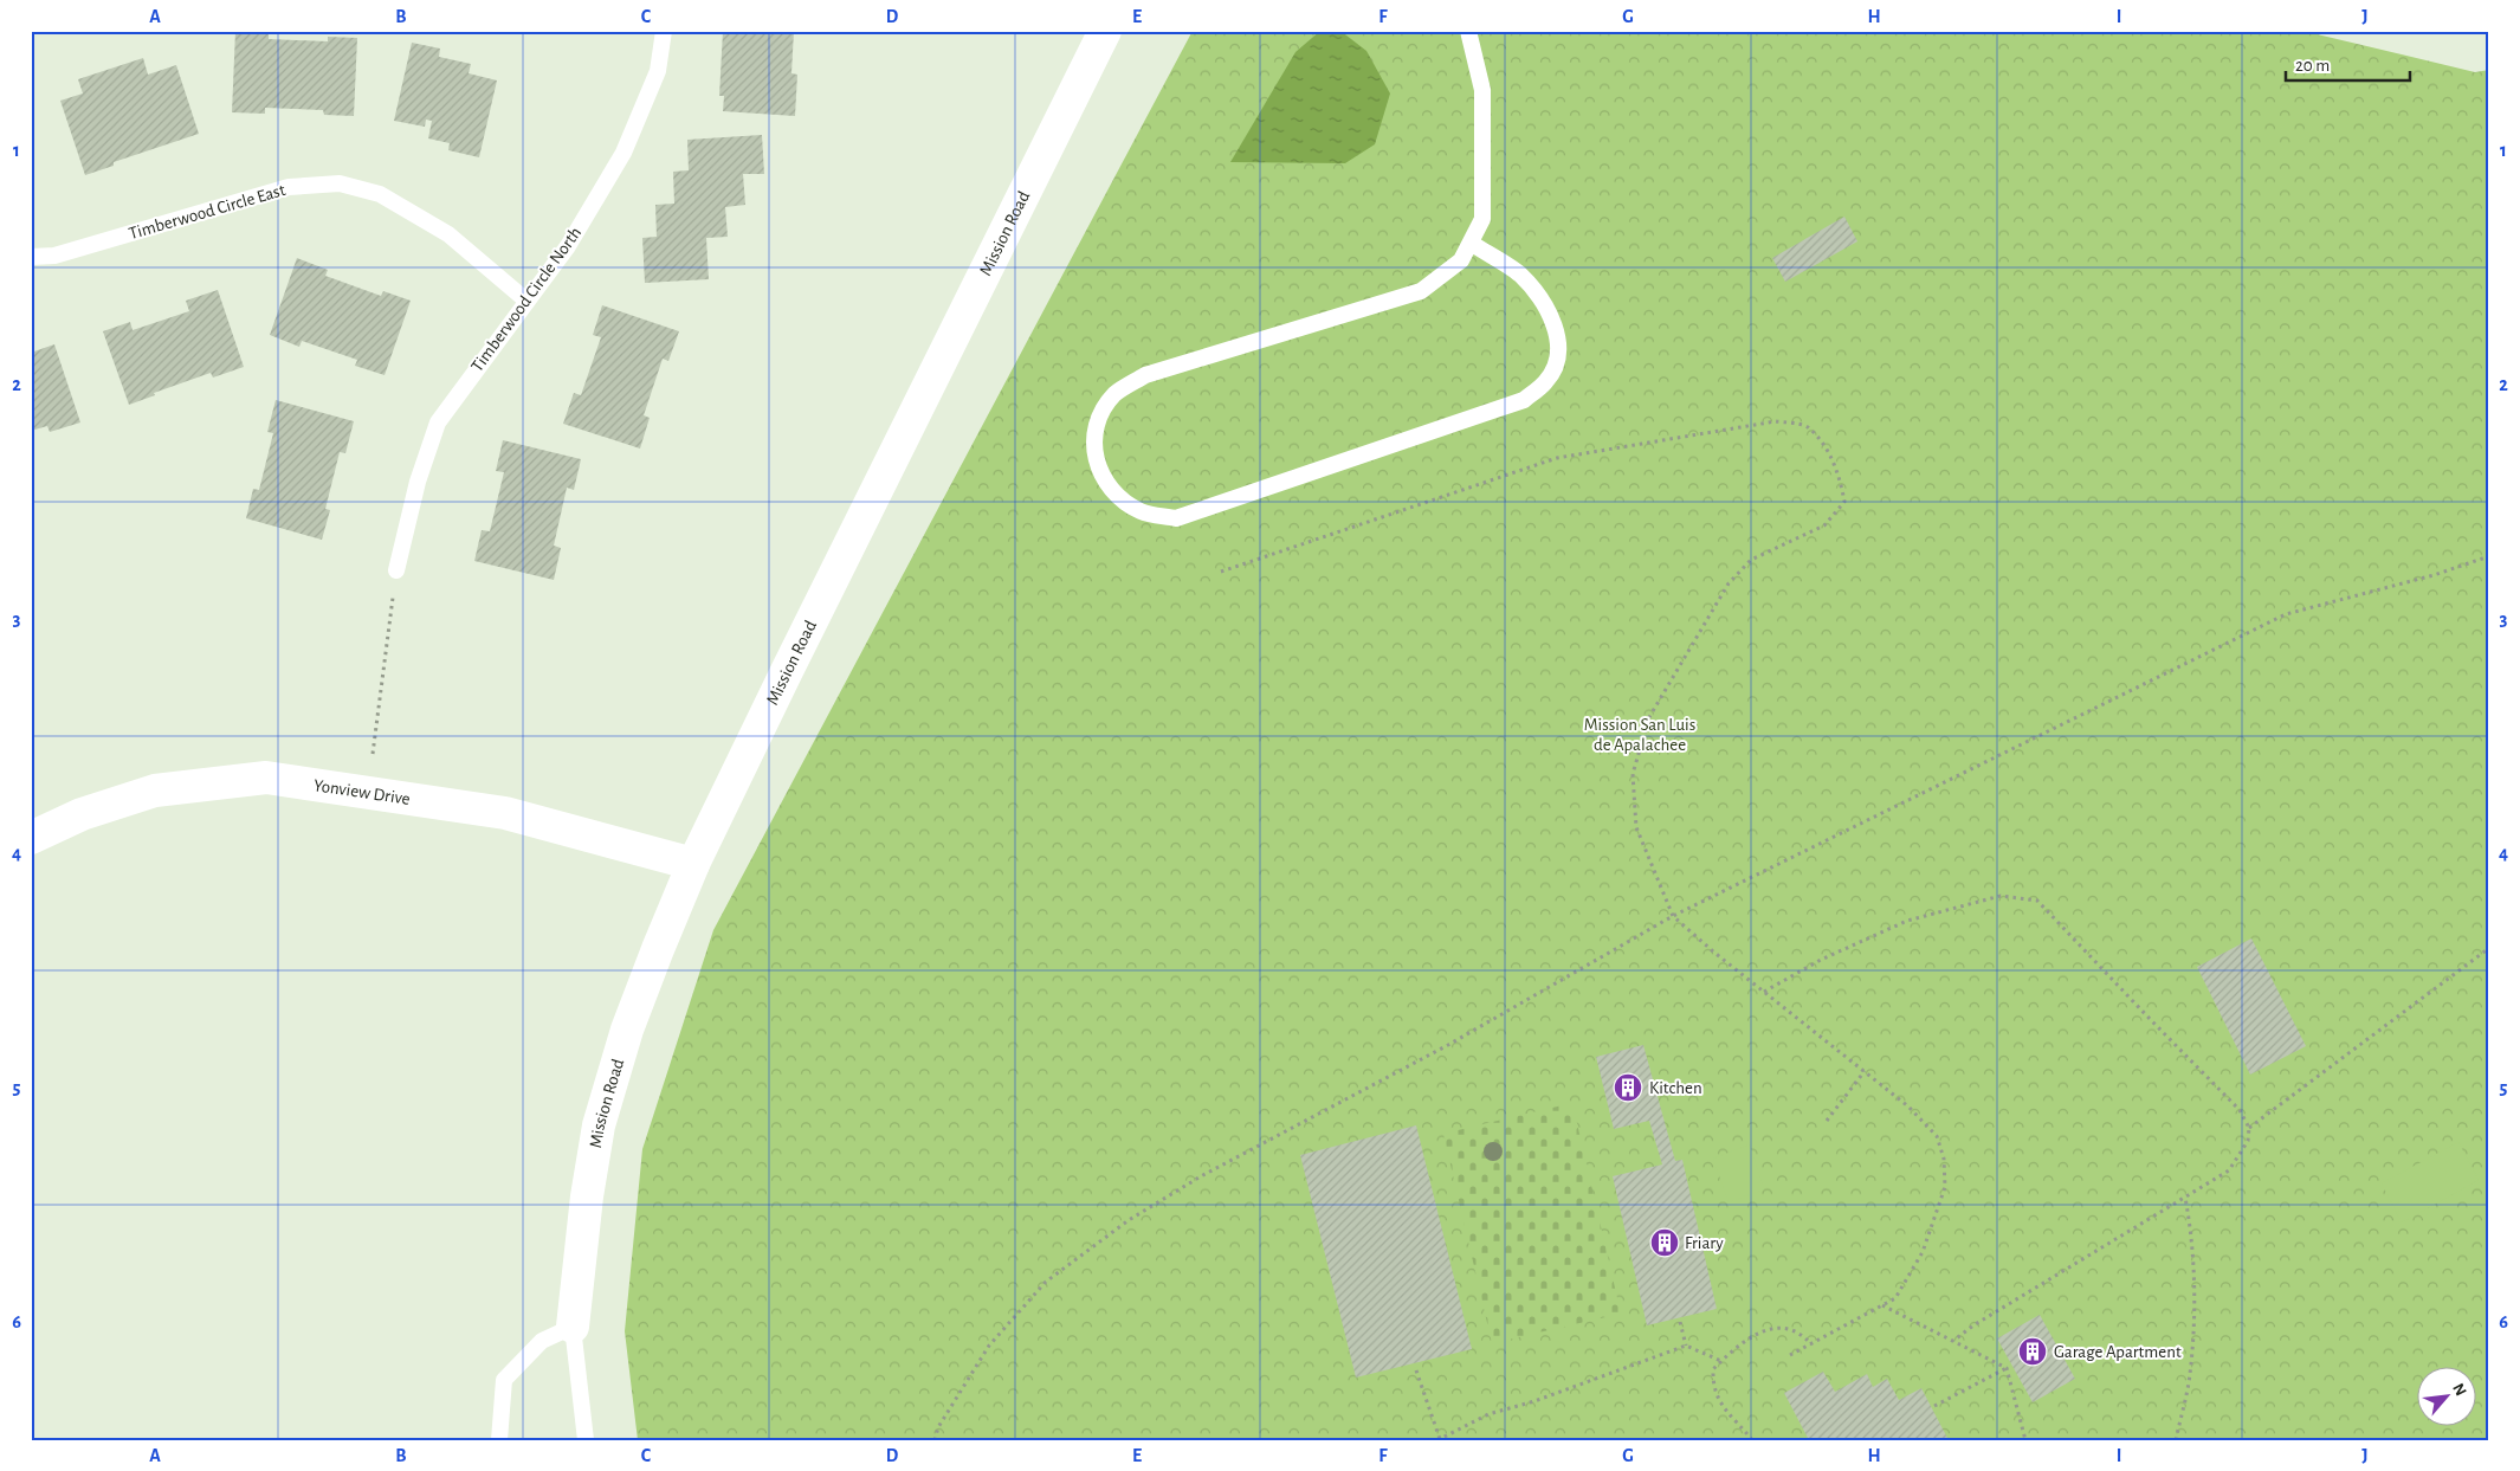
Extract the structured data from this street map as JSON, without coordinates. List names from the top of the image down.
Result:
{
  "streets": {
    "street": ["Mission Road", "Yonview Drive"],
    "lane": ["Timberwood Circle East", "Timberwood Circle North"]
  },
  "crossings": [
    ["Timberwood Circle East", "Timberwood Circle North"],
    ["Mission Road", "Yonview Drive"]
  ],
  "parks": ["Mission San Luis de Apalachee"],
  "places": {
    "building": ["Kitchen", "Friary", "Garage Apartment"]
  },
  "scale_bar": "20 m",
  "north": "top right",
  "grid": {
    "columns": [
      "A",
      "B",
      "C",
      "D",
      "E",
      "F",
      "G",
      "H",
      "I",
      "J"
    ],
    "rows": [
      "1",
      "2",
      "3",
      "4",
      "5",
      "6"
    ]
  }
}
